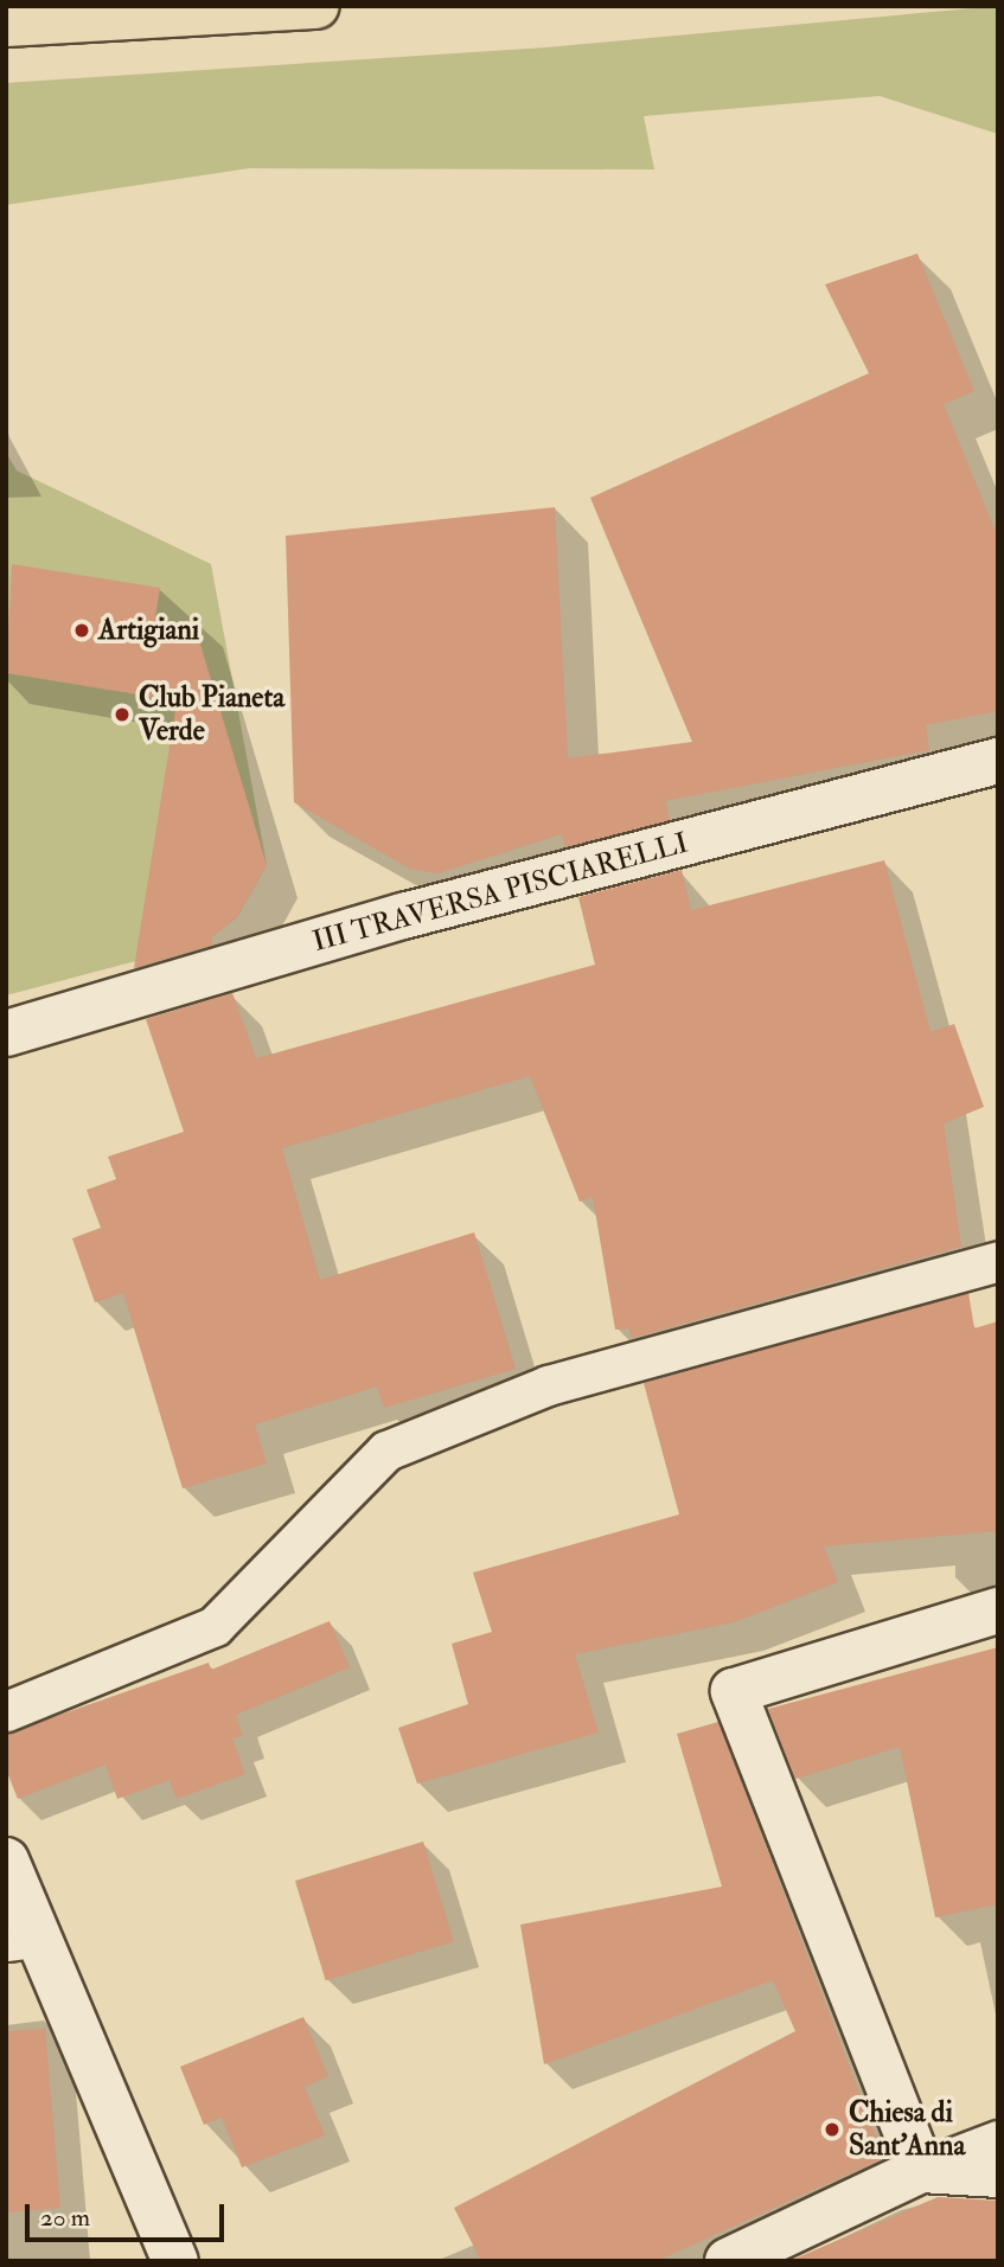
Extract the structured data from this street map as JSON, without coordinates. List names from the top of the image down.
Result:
{
  "streets": {
    "street": ["III TRAVERSA PISCIARELLI"]
  },
  "places": ["Artigiani", "Club Pianeta Verde", "Chiesa di Sant'Anna"],
  "scale_bar": "20 m"
}
